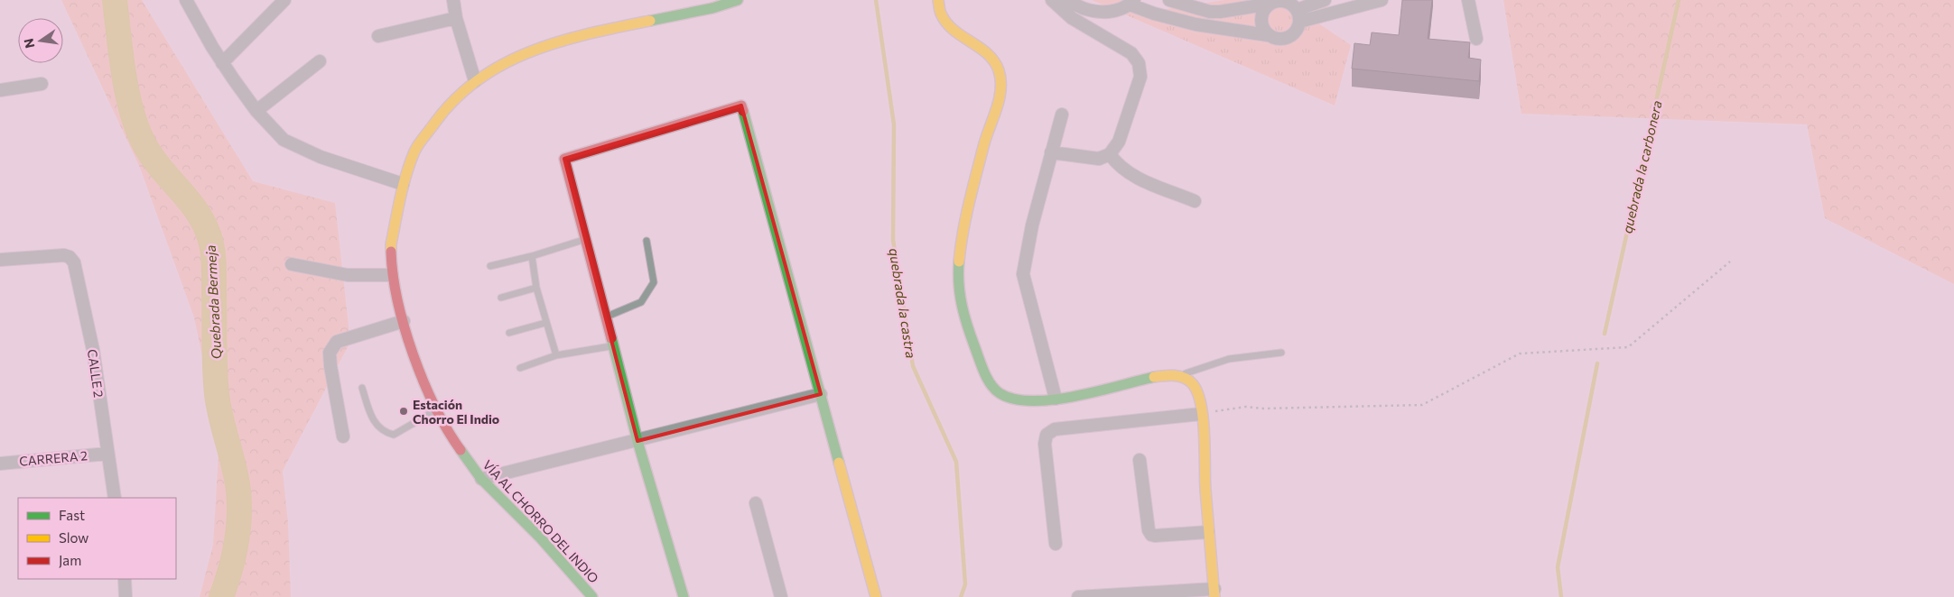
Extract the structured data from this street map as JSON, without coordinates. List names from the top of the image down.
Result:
{
  "streets": {
    "street": ["CALLE 2", "CARRERA 2", "VÍA AL CHORRO DEL INDIO"]
  },
  "crossings": [
    ["CALLE 2", "CARRERA 2"]
  ],
  "water": ["quebrada la carbonera", "Quebrada Bermeja", "quebrada la castra"],
  "places": ["Estación Chorro El Indio"],
  "legend": ["Fast", "Slow", "Jam"],
  "north": "left"
}
